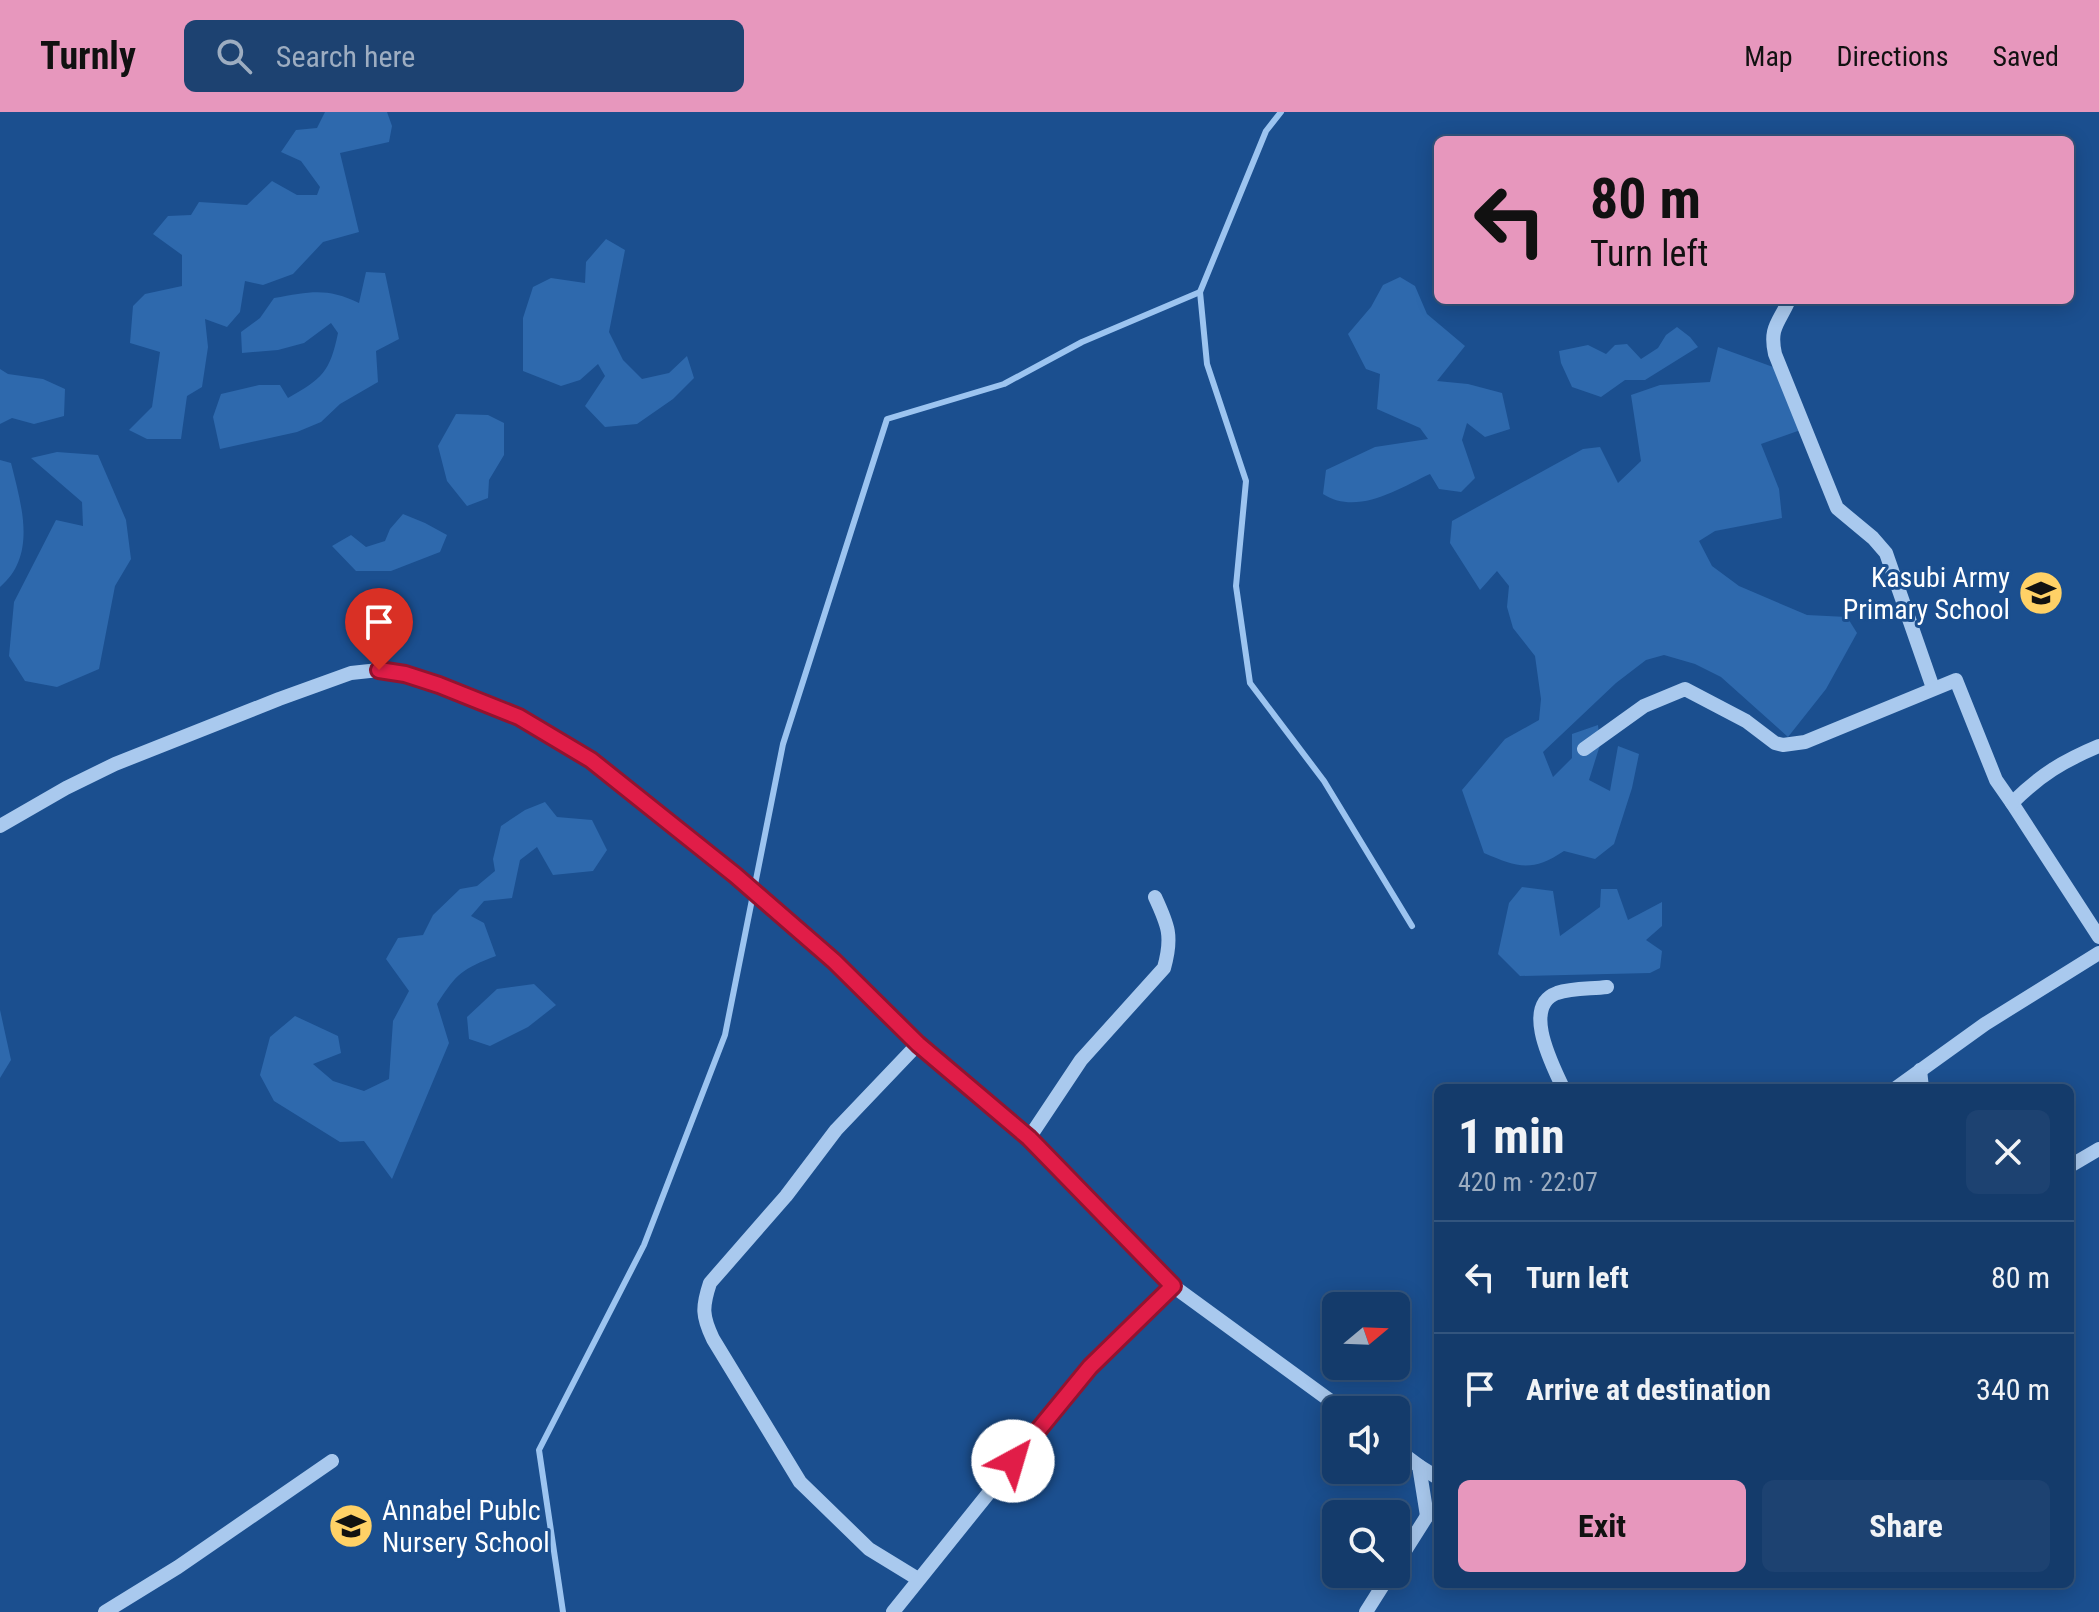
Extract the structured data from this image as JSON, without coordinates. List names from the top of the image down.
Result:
{
  "places": {
    "school or university": ["Kasubi Army Primary School", "Annabel Publc Nursery School"]
  },
  "north": "right",
  "page": {
    "header": "Turnly",
    "search": "Search here",
    "nav": ["Map", "Directions", "Saved"],
    "turn": ["80 m", "Turn left"],
    "heading": ["1 min", "420 m · 22:07"],
    "list": [
      {
        "name": "Turn left",
        "value": "80 m"
      },
      {
        "name": "Arrive at destination",
        "value": "340 m"
      }
    ],
    "buttons": ["Exit", "Share"]
  }
}
